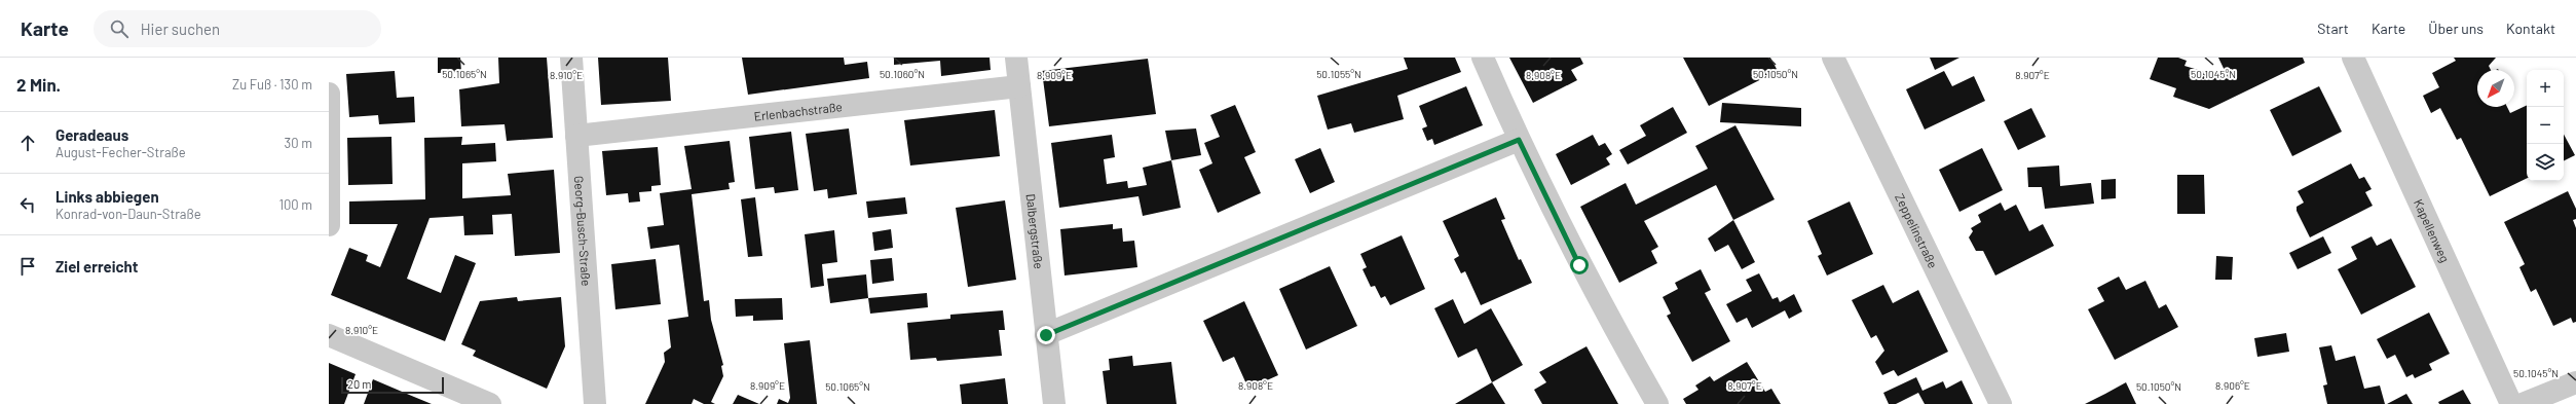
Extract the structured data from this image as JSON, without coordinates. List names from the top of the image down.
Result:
{
  "streets": {
    "street": [
      "Erlenbachstraße",
      "Georg-Busch-Straße",
      "Zeppelinstraße",
      "Kapellenweg",
      "Dalbergstraße"
    ]
  },
  "crossings": [
    ["Erlenbachstraße", "Georg-Busch-Straße"],
    ["Erlenbachstraße", "Dalbergstraße"]
  ],
  "scale_bar": "20 m",
  "north": "bottom left",
  "page": {
    "header": "Karte",
    "search": "Hier suchen",
    "nav": [
      "Start",
      "Karte",
      "Über uns",
      "Kontakt"
    ],
    "heading": ["2 Min.", "Zu Fuß · 130 m"],
    "map_buttons": ["+", "−"],
    "list": [
      ["Geradeaus", "August-Fecher-Straße", "30 m"],
      ["Links abbiegen", "Konrad-von-Daun-Straße", "100 m"],
      "Ziel erreicht"
    ],
    "scale": "20 m"
  },
  "coordinates": [
    "50.1060°N",
    "50.1045°N",
    "50.1065°N",
    "50.1055°N",
    "50.1050°N",
    "8.910°E",
    "8.909°E",
    "8.908°E",
    "8.907°E",
    "8.906°E"
  ]
}
